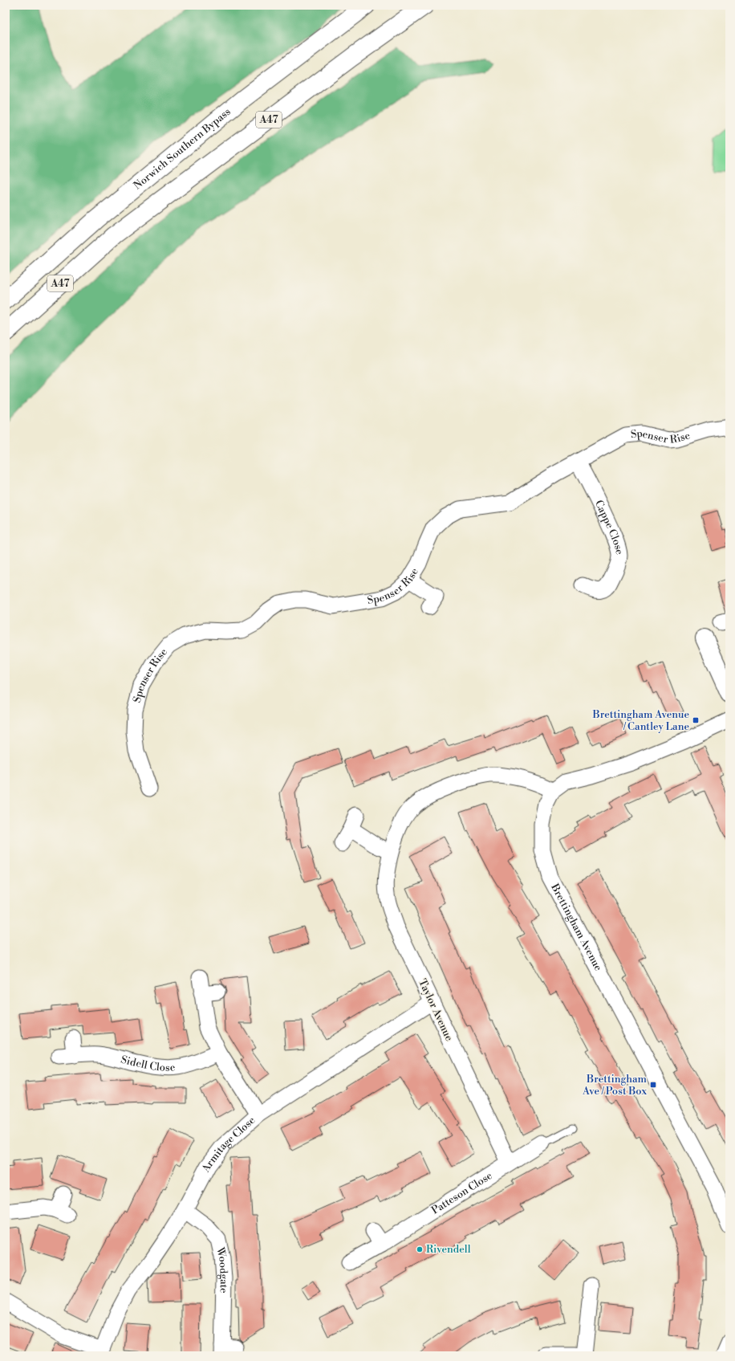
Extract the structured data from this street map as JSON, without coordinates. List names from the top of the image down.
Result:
{
  "streets": {
    "main road": ["A47", "Norwich Southern Bypass"],
    "street": [
      "Spenser Rise",
      "Cappe Close",
      "Brettingham Avenue",
      "Taylor Avenue",
      "Sidell Close",
      "Armitage Close",
      "Patteson Close",
      "Woodgate"
    ]
  },
  "crossings": [
    ["A47", "Norwich Southern Bypass"],
    ["Spenser Rise", "Cappe Close"],
    ["Brettingham Avenue", "Taylor Avenue"],
    ["Taylor Avenue", "Armitage Close"],
    ["Taylor Avenue", "Patteson Close"],
    ["Armitage Close", "Woodgate"]
  ],
  "places": {
    "transit": ["Brettingham Avenue / Cantley Lane", "Brettingham Ave / Post Box"],
    "other": ["Rivendell"]
  }
}
